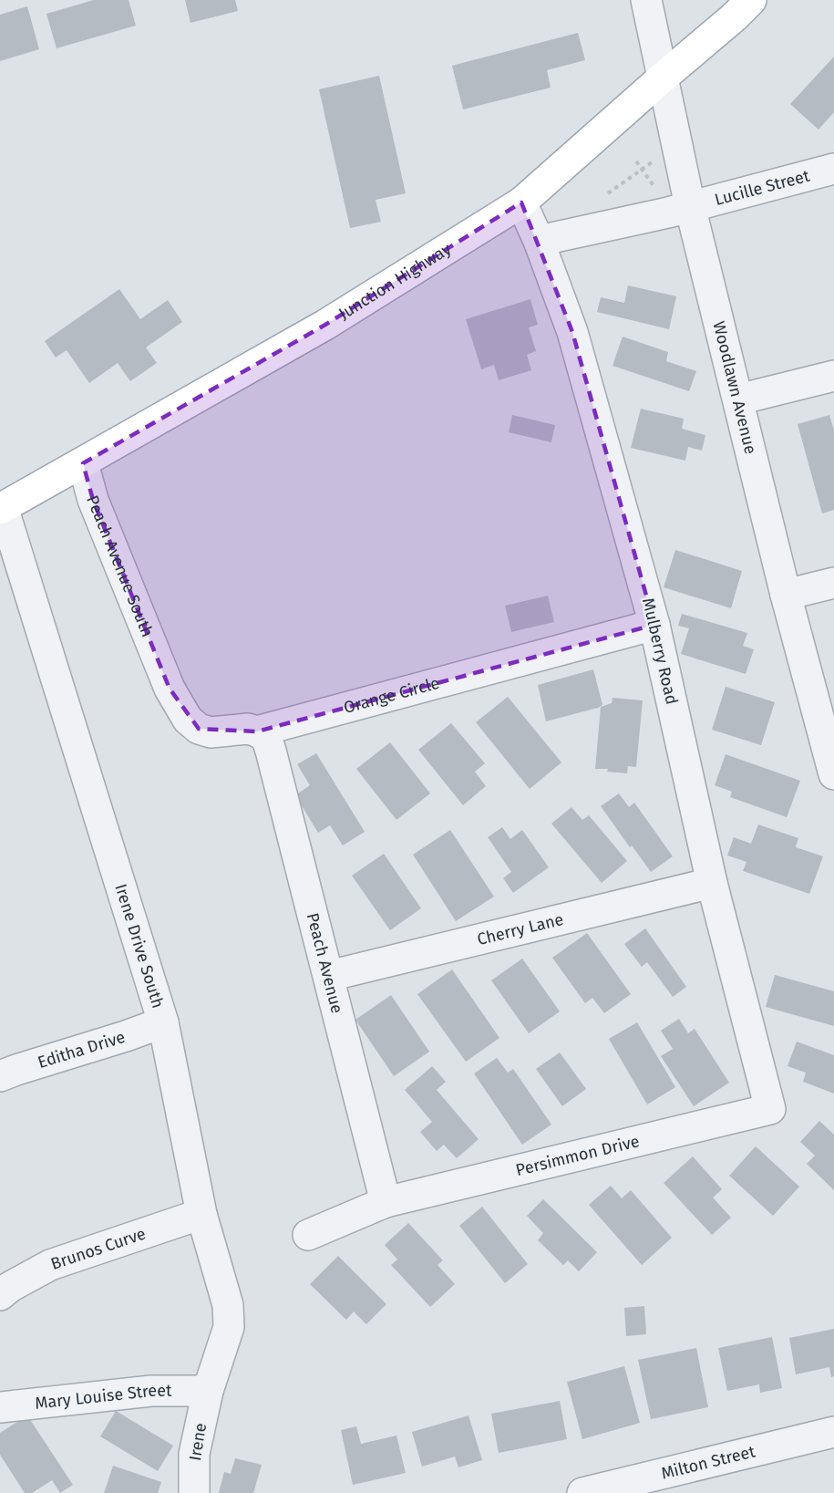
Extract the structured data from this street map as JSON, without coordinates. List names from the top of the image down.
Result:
{
  "streets": {
    "main road": ["Junction Highway"],
    "street": [
      "Lucille Street",
      "Woodlawn Avenue",
      "Peach Avenue South",
      "Mulberry Road",
      "Orange Circle",
      "Cherry Lane",
      "Irene Drive South",
      "Peach Avenue",
      "Editha Drive",
      "Persimmon Drive",
      "Brunos Curve",
      "Mary Louise Street",
      "Irene",
      "Milton Street"
    ]
  },
  "crossings": [
    ["Lucille Street", "Woodlawn Avenue"],
    ["Lucille Street", "Mulberry Road"],
    ["Junction Highway", "Woodlawn Avenue"],
    ["Junction Highway", "Peach Avenue South"],
    ["Junction Highway", "Mulberry Road"],
    ["Junction Highway", "Irene Drive South"],
    ["Peach Avenue South", "Orange Circle"],
    ["Mulberry Road", "Orange Circle"],
    ["Mulberry Road", "Cherry Lane"],
    ["Mulberry Road", "Persimmon Drive"],
    ["Orange Circle", "Peach Avenue"],
    ["Cherry Lane", "Peach Avenue"],
    ["Irene Drive South", "Editha Drive"],
    ["Irene Drive South", "Brunos Curve"],
    ["Irene Drive South", "Mary Louise Street"],
    ["Irene Drive South", "Irene"],
    ["Peach Avenue", "Persimmon Drive"],
    ["Mary Louise Street", "Irene"]
  ]
}
